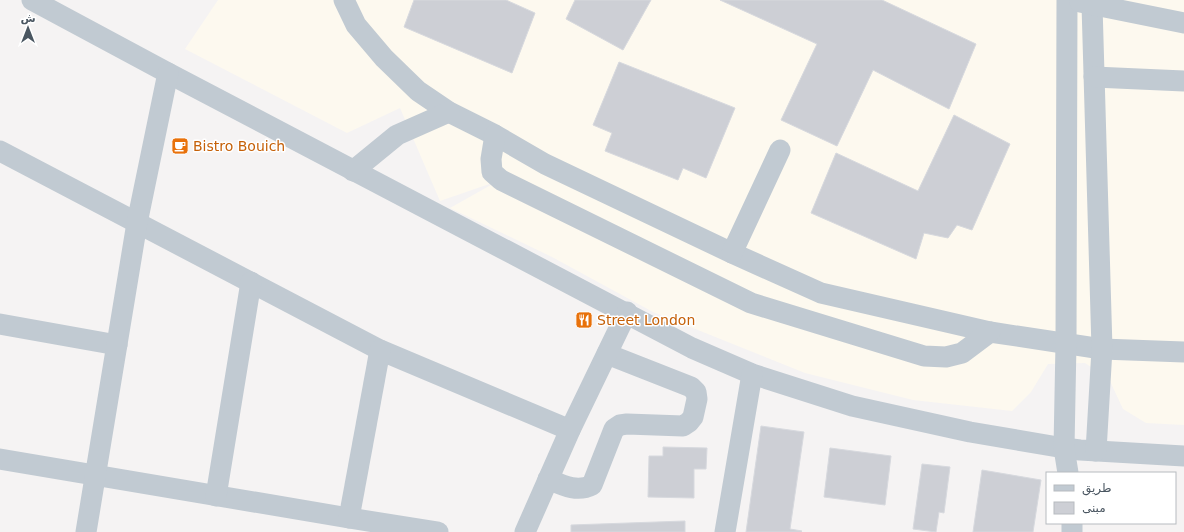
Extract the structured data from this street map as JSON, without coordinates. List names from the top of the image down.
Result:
{
  "places": {
    "cafe": ["Bistro Bouich"],
    "restaurant": ["Street London"]
  },
  "legend": ["طريق", "مبنى"],
  "north": "top"
}
